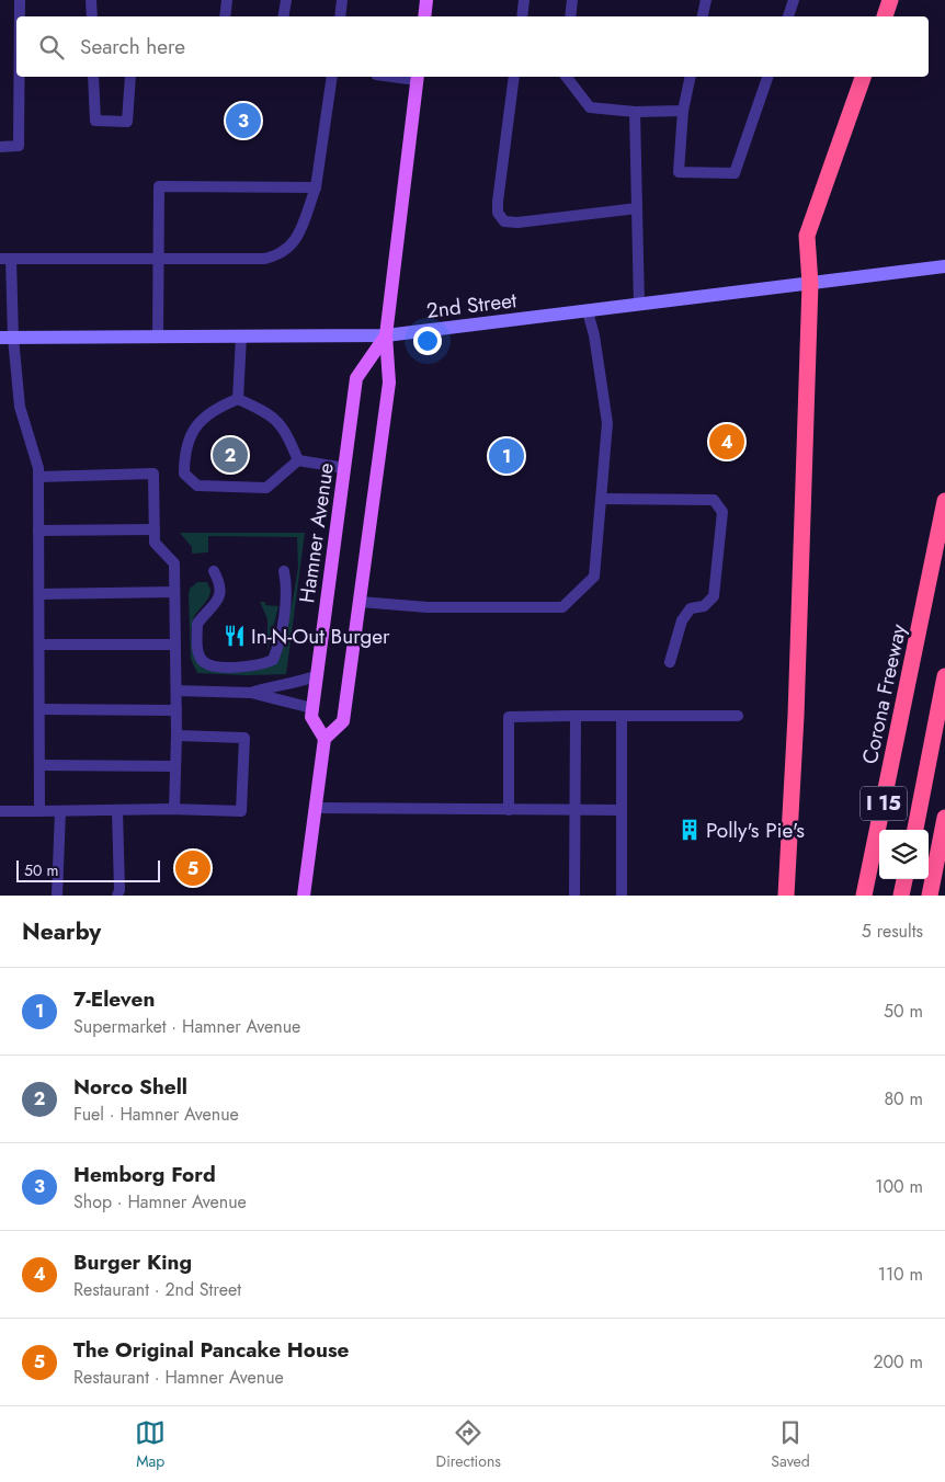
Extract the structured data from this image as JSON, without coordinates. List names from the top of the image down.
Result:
{
  "streets": {
    "highway": ["Corona Freeway", "I 15"],
    "main road": ["2nd Street", "Hamner Avenue"]
  },
  "crossings": [
    ["2nd Street", "Hamner Avenue"]
  ],
  "places": {
    "restaurant": ["In-N-Out Burger"],
    "building": ["Polly's Pie's"]
  },
  "scale_bar": "50 m",
  "page": {
    "search": "Search here",
    "pins": [
      "3",
      "4",
      "2",
      "1",
      "5"
    ],
    "scale": "50 m",
    "heading": ["Nearby", "5 results"],
    "list": [
      {
        "mark": "1",
        "name": "7-Eleven",
        "note": "Supermarket · Hamner Avenue",
        "value": "50 m"
      },
      {
        "mark": "2",
        "name": "Norco Shell",
        "note": "Fuel · Hamner Avenue",
        "value": "80 m"
      },
      {
        "mark": "3",
        "name": "Hemborg Ford",
        "note": "Shop · Hamner Avenue",
        "value": "100 m"
      },
      {
        "mark": "4",
        "name": "Burger King",
        "note": "Restaurant · 2nd Street",
        "value": "110 m"
      },
      {
        "mark": "5",
        "name": "The Original Pancake House",
        "note": "Restaurant · Hamner Avenue",
        "value": "200 m"
      }
    ],
    "nav": ["Map", "Directions", "Saved"]
  }
}
